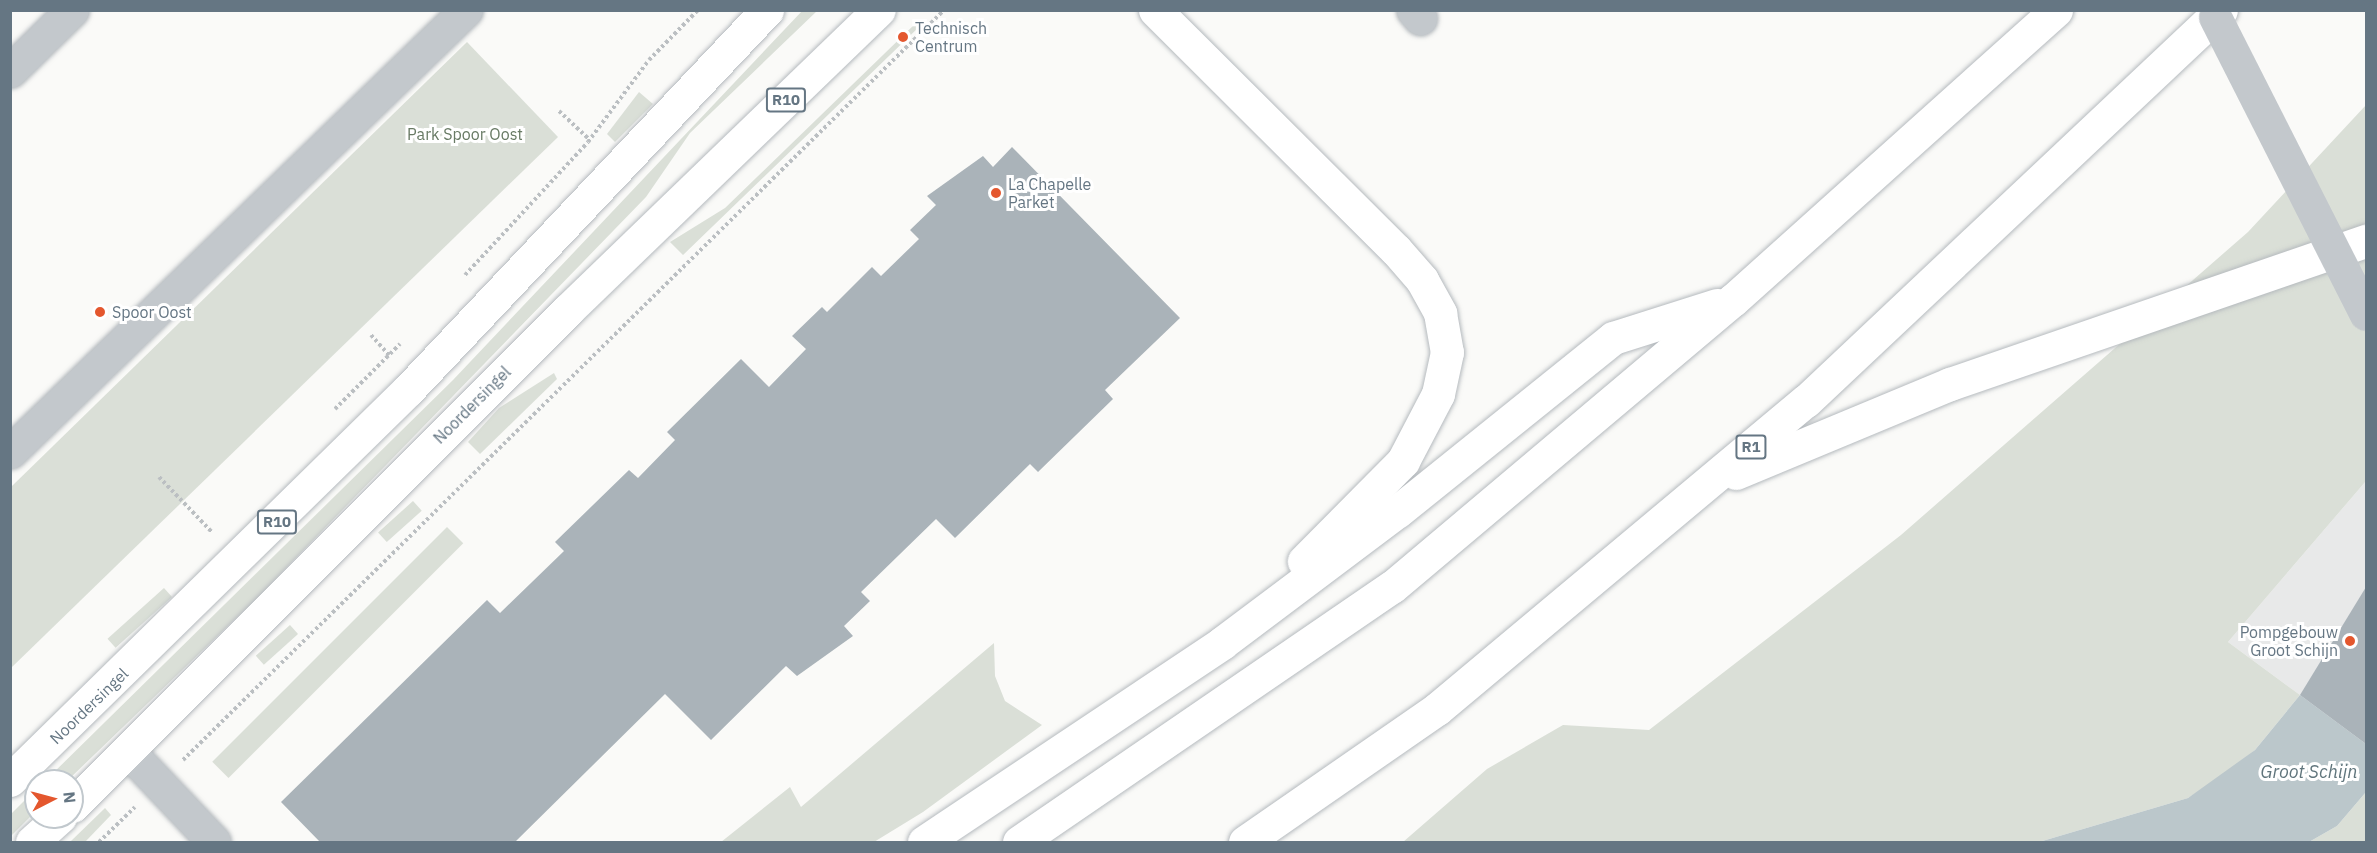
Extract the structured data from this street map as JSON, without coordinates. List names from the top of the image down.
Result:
{
  "streets": {
    "main road": ["R10", "Noordersingel", "R1"]
  },
  "water": ["Groot Schijn"],
  "parks": ["Park Spoor Oost"],
  "places": [
    "Technisch Centrum",
    "La Chapelle Parket",
    "Spoor Oost",
    "Pompgebouw Groot Schijn"
  ],
  "north": "right"
}
